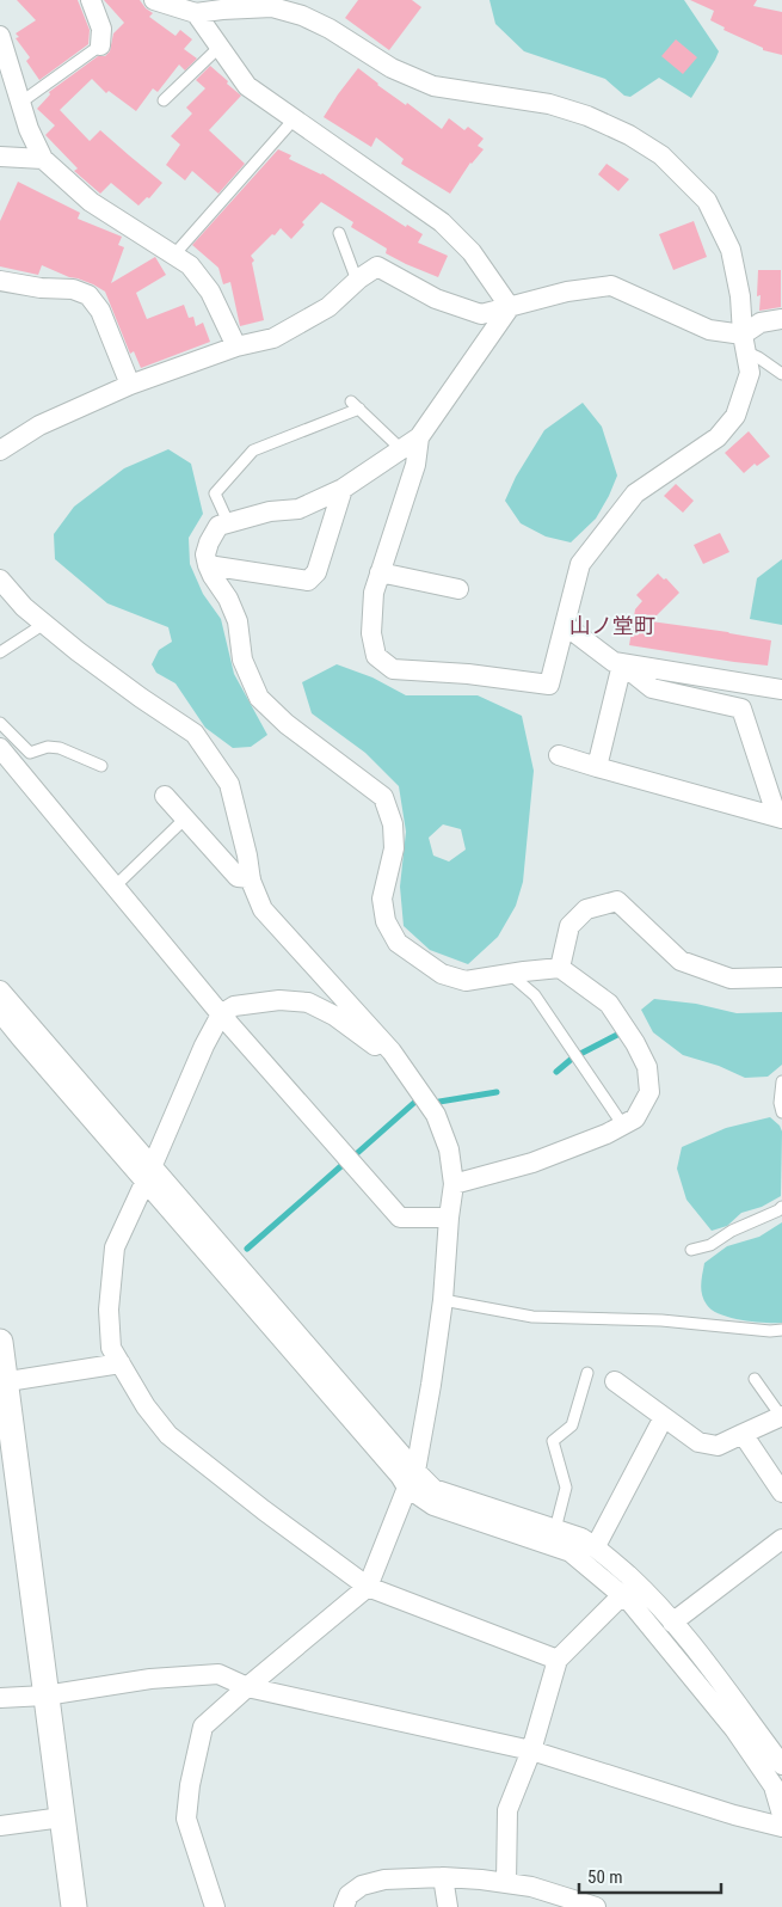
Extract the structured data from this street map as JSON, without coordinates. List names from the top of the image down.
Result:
{
  "districts": ["山ノ堂町"],
  "scale_bar": "50 m"
}
